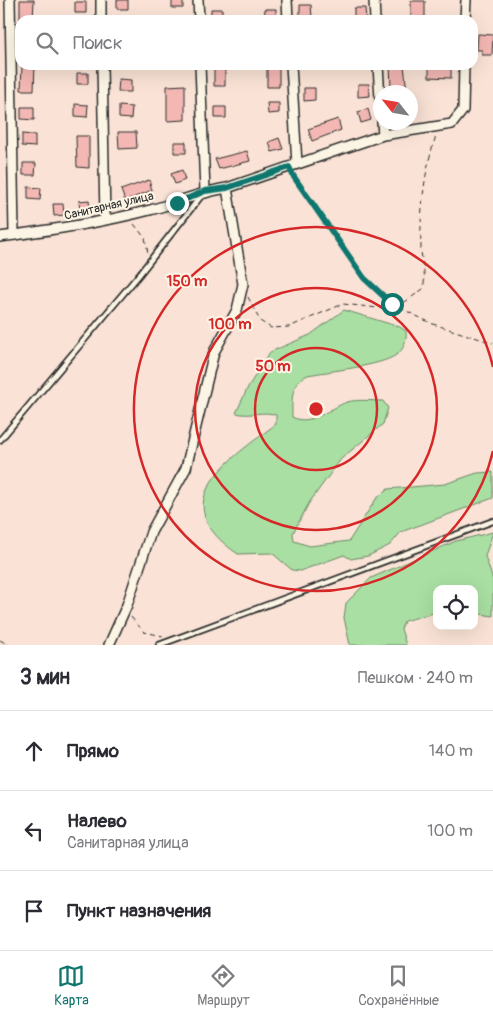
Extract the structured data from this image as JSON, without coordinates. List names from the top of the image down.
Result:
{
  "streets": {
    "street": ["Санитарная улица"]
  },
  "north": "top left",
  "page": {
    "search": "Поиск",
    "heading": ["3 мин", "Пешком · 240 m"],
    "list": [
      ["Прямо", "140 m"],
      ["Налево", "Санитарная улица", "100 m"],
      "Пункт назначения"
    ],
    "nav": ["Карта", "Маршрут", "Сохранённые"]
  },
  "rings": ["150 m", "100 m", "50 m"]
}
